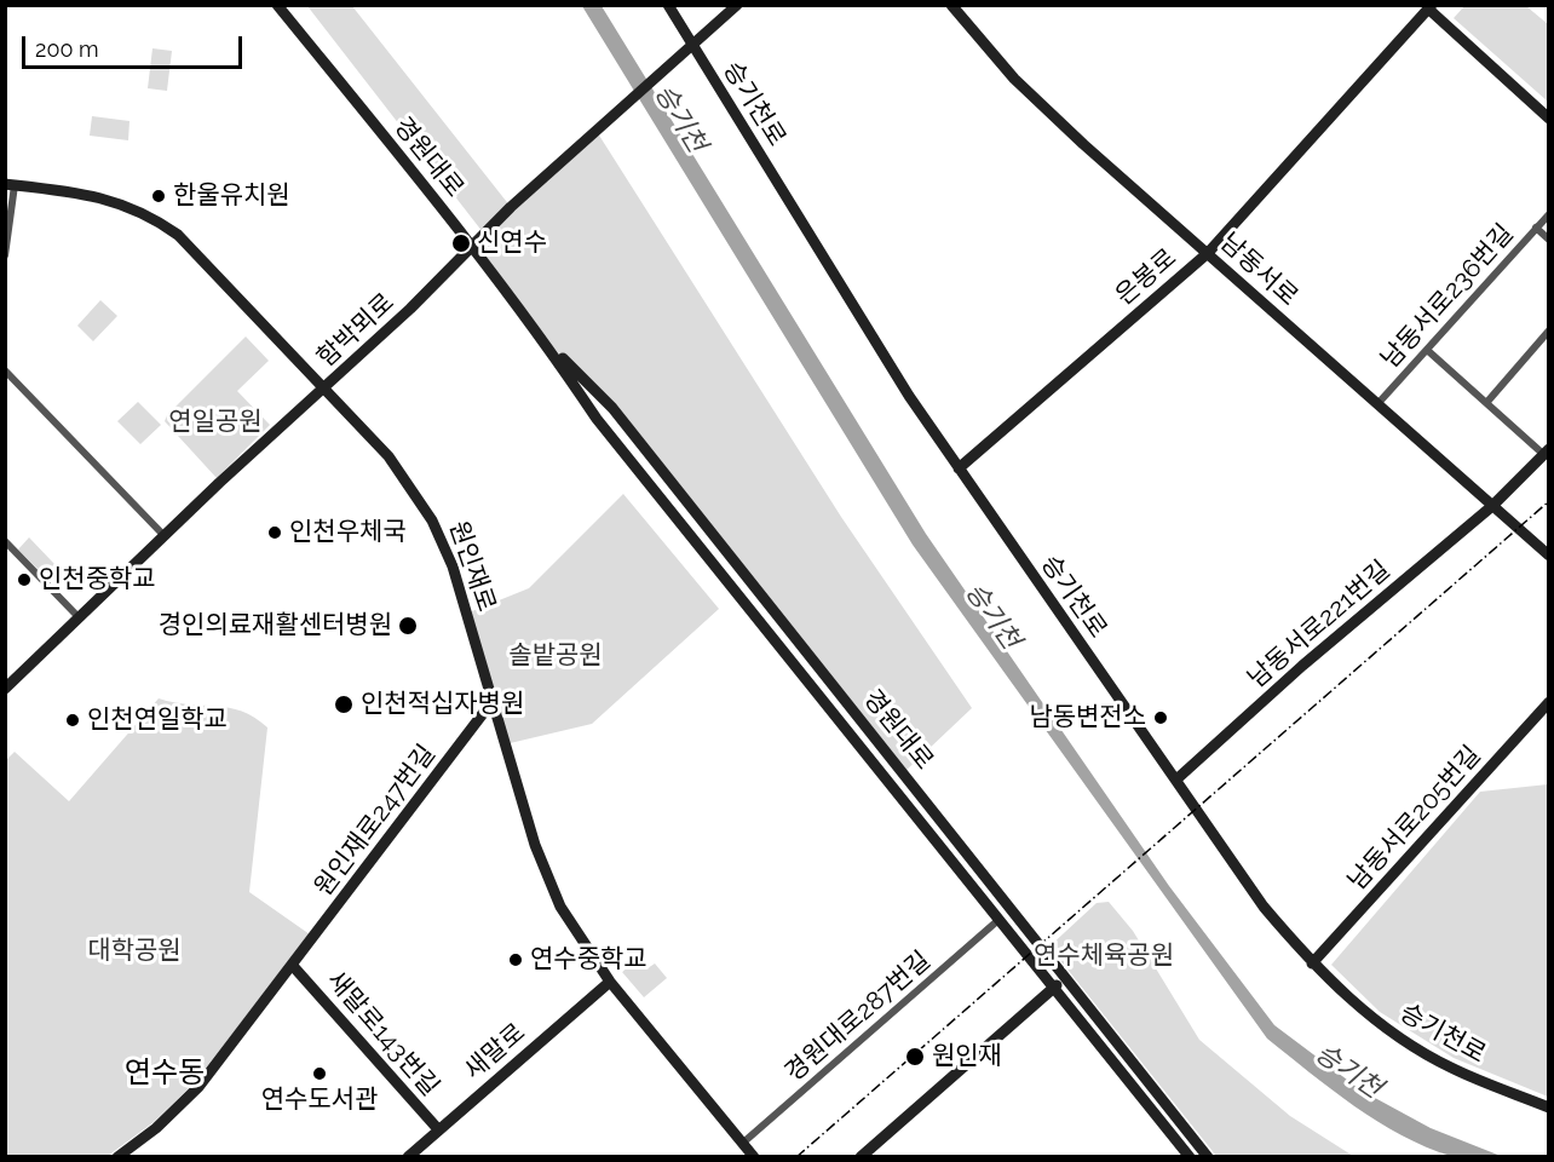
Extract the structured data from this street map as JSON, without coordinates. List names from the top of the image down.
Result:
{
  "streets": {
    "main road": [
      "승기천로",
      "경원대로",
      "남동서로",
      "은봉로",
      "함박뫼로",
      "원인재로",
      "남동서로221번길",
      "남동서로205번길",
      "원인재로247번길",
      "새말로143번길",
      "새말로"
    ],
    "street": ["남동서로236번길", "경원대로287번길"]
  },
  "crossings": [
    ["승기천로", "은봉로"],
    ["승기천로", "함박뫼로"],
    ["승기천로", "남동서로221번길"],
    ["승기천로", "남동서로205번길"],
    ["경원대로", "함박뫼로"],
    ["경원대로", "경원대로287번길"],
    ["남동서로", "은봉로"],
    ["남동서로", "남동서로236번길"],
    ["남동서로", "남동서로221번길"],
    ["함박뫼로", "원인재로"],
    ["원인재로", "원인재로247번길"],
    ["원인재로", "경원대로287번길"],
    ["원인재로", "새말로"],
    ["원인재로247번길", "새말로143번길"],
    ["새말로143번길", "새말로"]
  ],
  "districts": ["연수동"],
  "water": ["승기천"],
  "parks": [
    "연일공원",
    "솔밭공원",
    "대학공원",
    "연수체육공원"
  ],
  "places": [
    "한울유치원",
    "신연수",
    "인천우체국",
    "인천중학교",
    "경인의료재활센터병원",
    "인천적십자병원",
    "남동변전소",
    "인천연일학교",
    "연수중학교",
    "원인재",
    "연수도서관"
  ],
  "scale_bar": "200 m"
}
